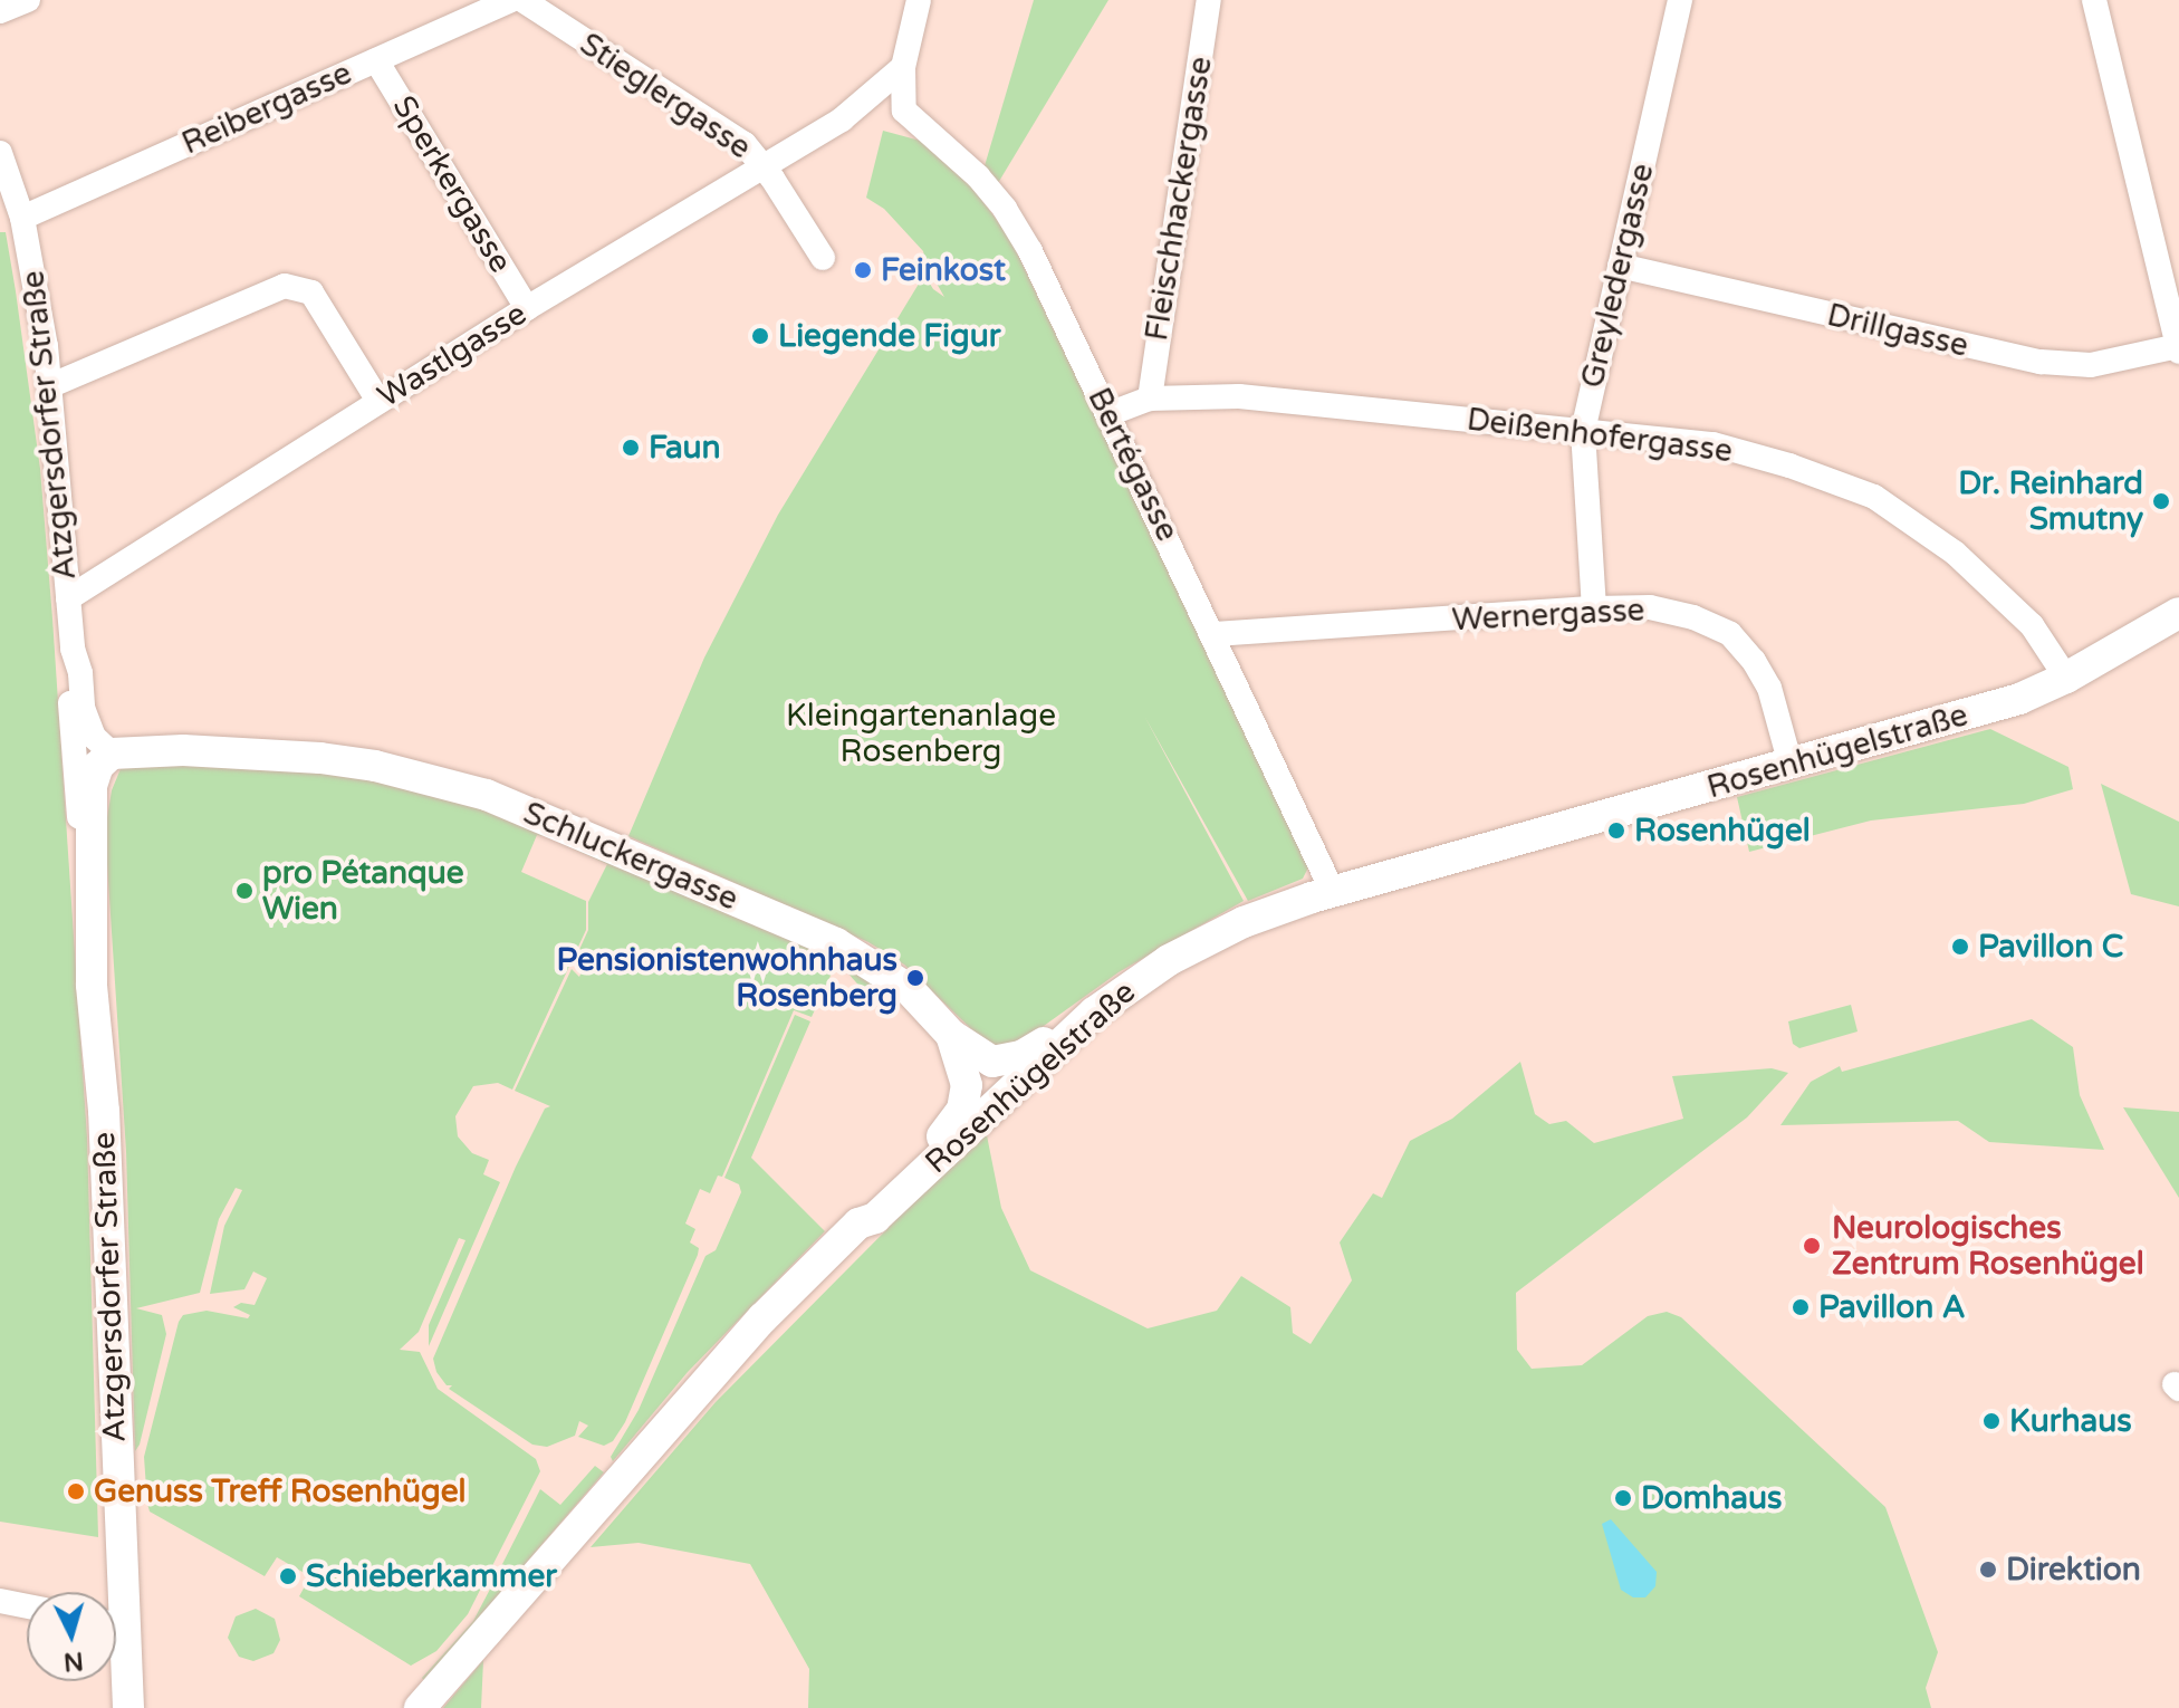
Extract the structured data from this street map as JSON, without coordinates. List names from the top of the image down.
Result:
{
  "streets": {
    "main road": ["Atzgersdorfer Straße", "Rosenhügelstraße", "Schluckergasse"],
    "street": [
      "Stieglergasse",
      "Reibergasse",
      "Sperkergasse",
      "Fleischhackergasse",
      "Greyledergasse",
      "Drillgasse",
      "Wastlgasse",
      "Deißenhofergasse",
      "Bertégasse",
      "Wernergasse"
    ]
  },
  "crossings": [
    ["Stieglergasse", "Wastlgasse"],
    ["Reibergasse", "Sperkergasse"],
    ["Reibergasse", "Atzgersdorfer Straße"],
    ["Sperkergasse", "Wastlgasse"],
    ["Fleischhackergasse", "Deißenhofergasse"],
    ["Greyledergasse", "Drillgasse"],
    ["Greyledergasse", "Deißenhofergasse"],
    ["Greyledergasse", "Wernergasse"],
    ["Wastlgasse", "Atzgersdorfer Straße"],
    ["Wastlgasse", "Bertégasse"],
    ["Atzgersdorfer Straße", "Schluckergasse"],
    ["Deißenhofergasse", "Bertégasse"],
    ["Deißenhofergasse", "Rosenhügelstraße"],
    ["Bertégasse", "Wernergasse"],
    ["Bertégasse", "Rosenhügelstraße"],
    ["Wernergasse", "Rosenhügelstraße"],
    ["Rosenhügelstraße", "Schluckergasse"]
  ],
  "parks": ["Kleingartenanlage Rosenberg"],
  "places": [
    "Feinkost",
    "Liegende Figur",
    "Faun",
    "Dr. Reinhard Smutny",
    "Rosenhügel",
    "pro Pétanque Wien",
    "Pavillon C",
    "Pensionistenwohnhaus Rosenberg",
    "Neurologisches Zentrum Rosenhügel",
    "Pavillon A",
    "Kurhaus",
    "Genuss Treff Rosenhügel",
    "Domhaus",
    "Direktion",
    "Schieberkammer"
  ],
  "north": "bottom"
}
